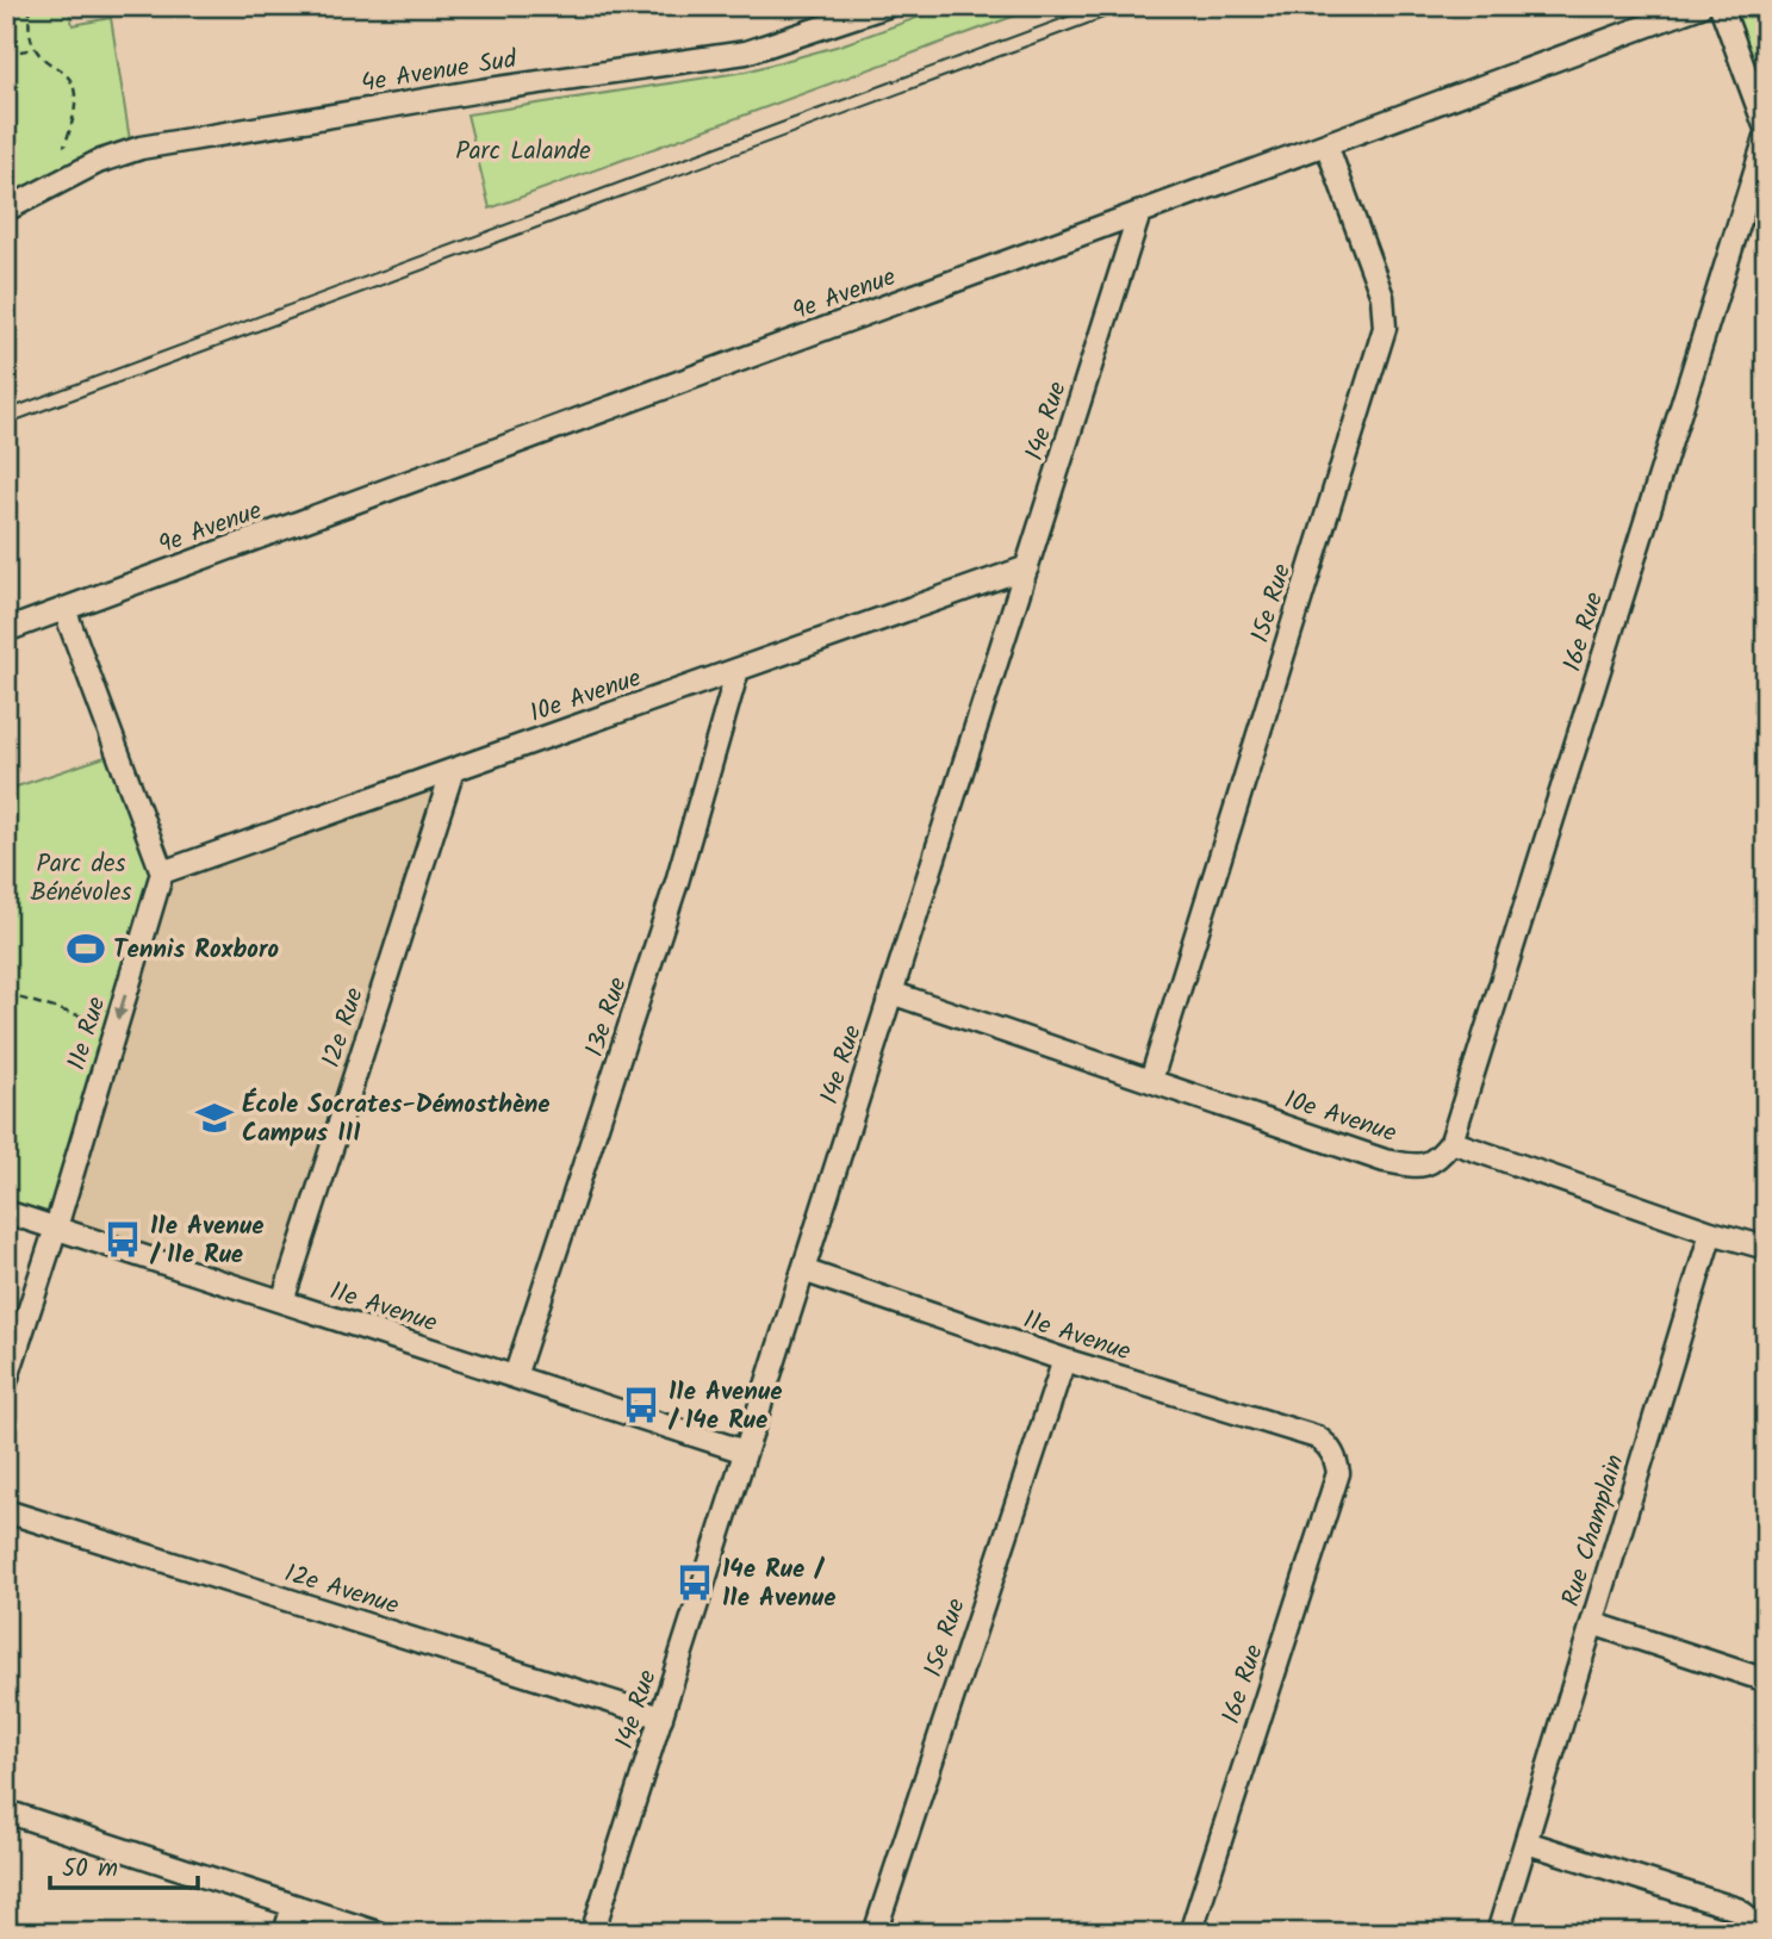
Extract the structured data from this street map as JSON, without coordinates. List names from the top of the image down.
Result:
{
  "streets": {
    "street": [
      "4e Avenue Sud",
      "9e Avenue",
      "14e Rue",
      "15e Rue",
      "16e Rue",
      "10e Avenue",
      "13e Rue",
      "12e Rue",
      "11e Rue",
      "11e Avenue",
      "Rue Champlain",
      "12e Avenue"
    ]
  },
  "crossings": [
    ["9e Avenue", "14e Rue"],
    ["9e Avenue", "15e Rue"],
    ["14e Rue", "10e Avenue"],
    ["14e Rue", "11e Avenue"],
    ["14e Rue", "12e Avenue"],
    ["15e Rue", "10e Avenue"],
    ["15e Rue", "11e Avenue"],
    ["16e Rue", "10e Avenue"],
    ["16e Rue", "11e Avenue"],
    ["10e Avenue", "13e Rue"],
    ["10e Avenue", "12e Rue"],
    ["10e Avenue", "11e Rue"],
    ["13e Rue", "11e Avenue"],
    ["12e Rue", "11e Avenue"],
    ["11e Rue", "11e Avenue"]
  ],
  "parks": ["Parc Lalande", "Parc des Bénévoles"],
  "places": {
    "sports": ["Tennis Roxboro"],
    "school or university": ["École Socrates-Démosthène Campus III"],
    "bus stop": ["11e Avenue / 11e Rue", "11e Avenue / 14e Rue", "14e Rue / 11e Avenue"]
  },
  "scale_bar": "50 m"
}
